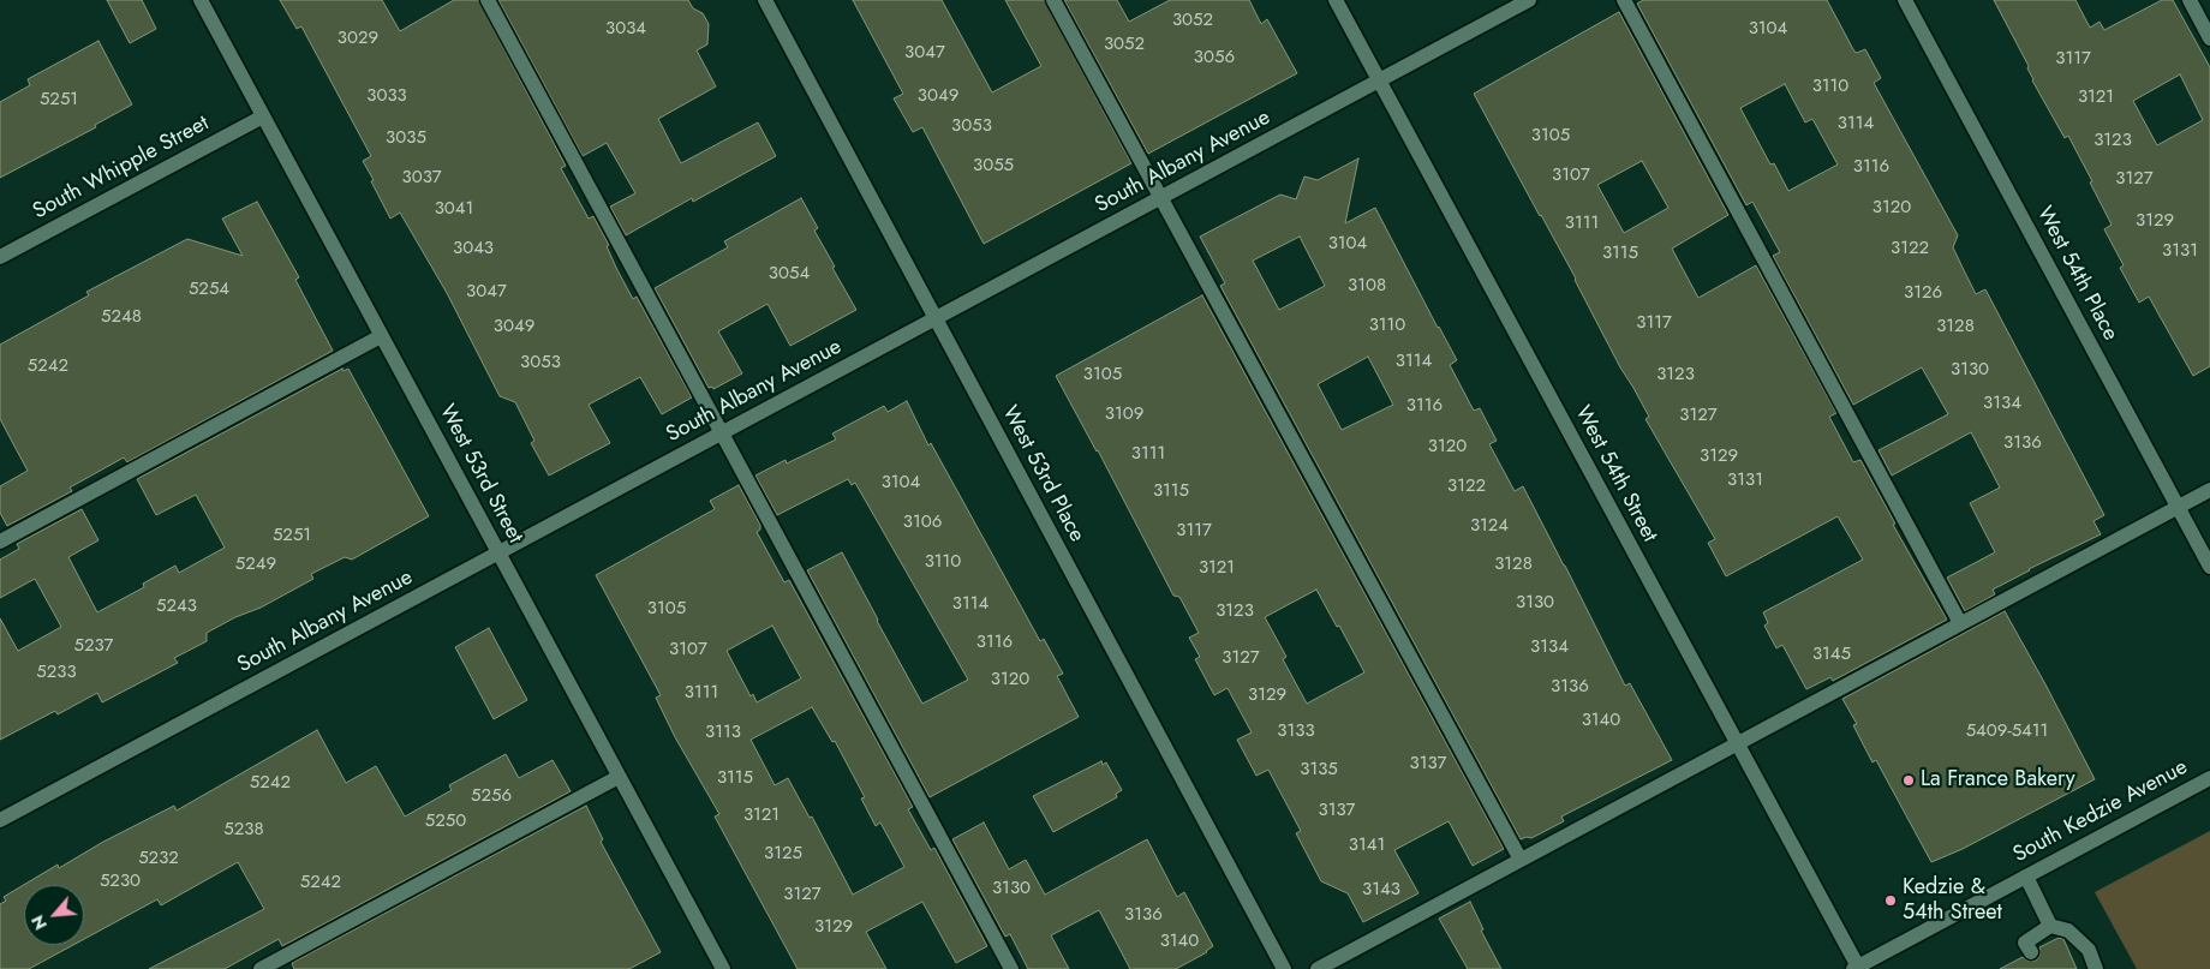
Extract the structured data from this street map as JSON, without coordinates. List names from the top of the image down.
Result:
{
  "streets": {
    "street": [
      "South Albany Avenue",
      "South Whipple Street",
      "West 54th Place",
      "West 53rd Street",
      "West 53rd Place",
      "West 54th Street",
      "South Kedzie Avenue"
    ]
  },
  "crossings": [
    ["South Albany Avenue", "West 53rd Street"],
    ["South Albany Avenue", "West 53rd Place"],
    ["South Albany Avenue", "West 54th Street"],
    ["South Whipple Street", "West 53rd Street"],
    ["West 54th Street", "South Kedzie Avenue"]
  ],
  "places": ["La France Bakery", "Kedzie & 54th Street"],
  "house_numbers": [
    "3052",
    "3034",
    "3104",
    "3029",
    "3052",
    "3047",
    "3056",
    "3117",
    "3110",
    "3033",
    "3049",
    "3121",
    "5251",
    "3114",
    "3053",
    "3105",
    "3035",
    "3123",
    "3055",
    "3116",
    "3107",
    "3037",
    "3127",
    "3120",
    "3041",
    "3129",
    "3111",
    "3104",
    "3043",
    "3122",
    "3131",
    "3115",
    "3054",
    "3108",
    "5254",
    "3047",
    "3126",
    "5248",
    "3117",
    "3110",
    "3049",
    "3128",
    "3114",
    "3053",
    "5242",
    "3130",
    "3105",
    "3123",
    "3134",
    "3116",
    "3109",
    "3127",
    "3136",
    "3120",
    "3111",
    "3129",
    "3131",
    "3104",
    "3122",
    "3115",
    "3106",
    "3124",
    "3117",
    "5251",
    "3110",
    "5249",
    "3128",
    "3121",
    "3130",
    "3114",
    "5243",
    "3105",
    "3123",
    "3116",
    "5237",
    "3134",
    "3107",
    "3145",
    "3127",
    "5233",
    "3120",
    "3136",
    "3111",
    "3129",
    "3140",
    "3133",
    "5409-5411",
    "3113",
    "3137",
    "3135",
    "3115",
    "5242",
    "5256",
    "3137",
    "3121",
    "5250",
    "5238",
    "3141",
    "3125",
    "5232",
    "5230",
    "5242",
    "3130",
    "3143",
    "3127",
    "3136",
    "3129",
    "3140"
  ],
  "north": "bottom left"
}
